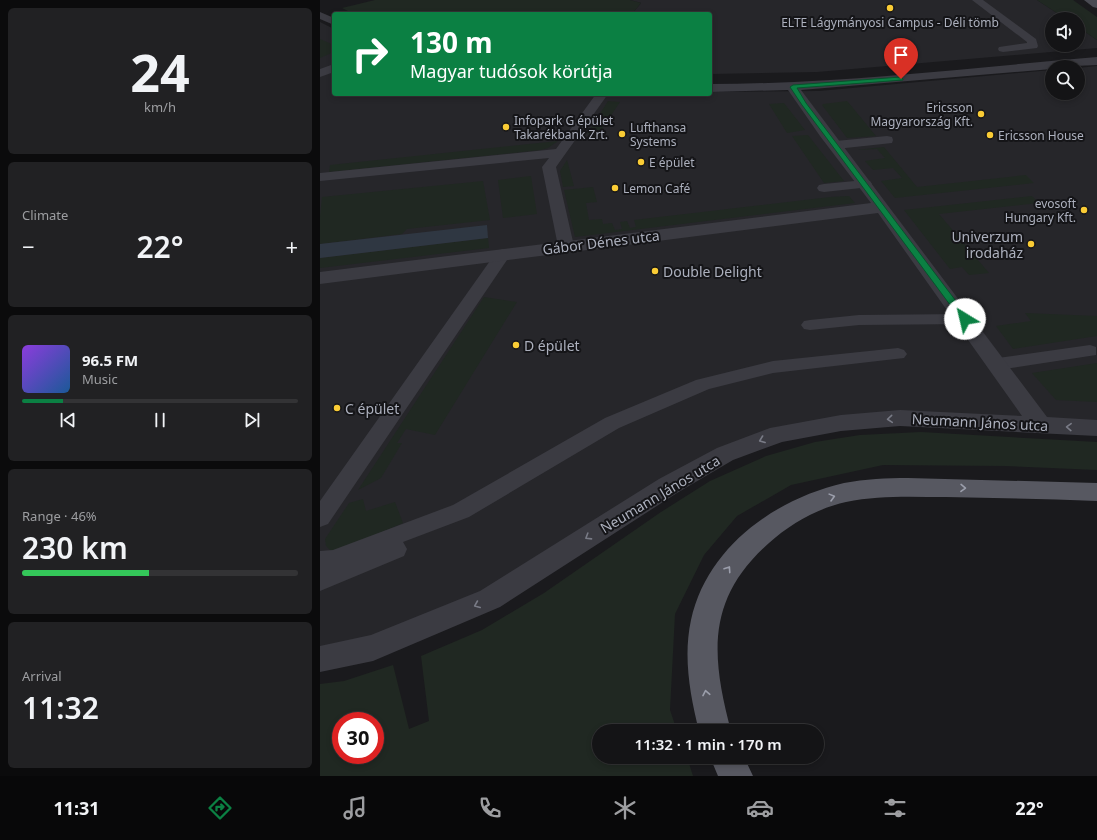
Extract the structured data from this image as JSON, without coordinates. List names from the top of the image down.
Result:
{
  "streets": {
    "street": ["Gábor Dénes utca", "Neumann János utca"]
  },
  "one_way": ["Neumann János utca"],
  "places": [
    "ELTE Lágymányosi Campus - Déli tömb",
    "Ericsson Magyarország Kft.",
    "Infopark G épület Takarékbank Zrt.",
    "Lufthansa Systems",
    "Ericsson House",
    "E épület",
    "Lemon Café",
    "evosoft Hungary Kft.",
    "Univerzum irodaház",
    "Double Delight",
    "D épület",
    "C épület"
  ],
  "page": {
    "tile": [
      ["24", "km/h"],
      "Climate",
      ["Range · 46%", "230 km"],
      ["Arrival", "11:32"]
    ],
    "turn": ["130 m", "Magyar tudósok körútja"],
    "heat": ["−", "22°", "+"],
    "song": ["96.5 FM", "Music"],
    "limit": "30",
    "trip": "11:32 · 1 min · 170 m",
    "tabs": ["11:31", "22°"]
  }
}
